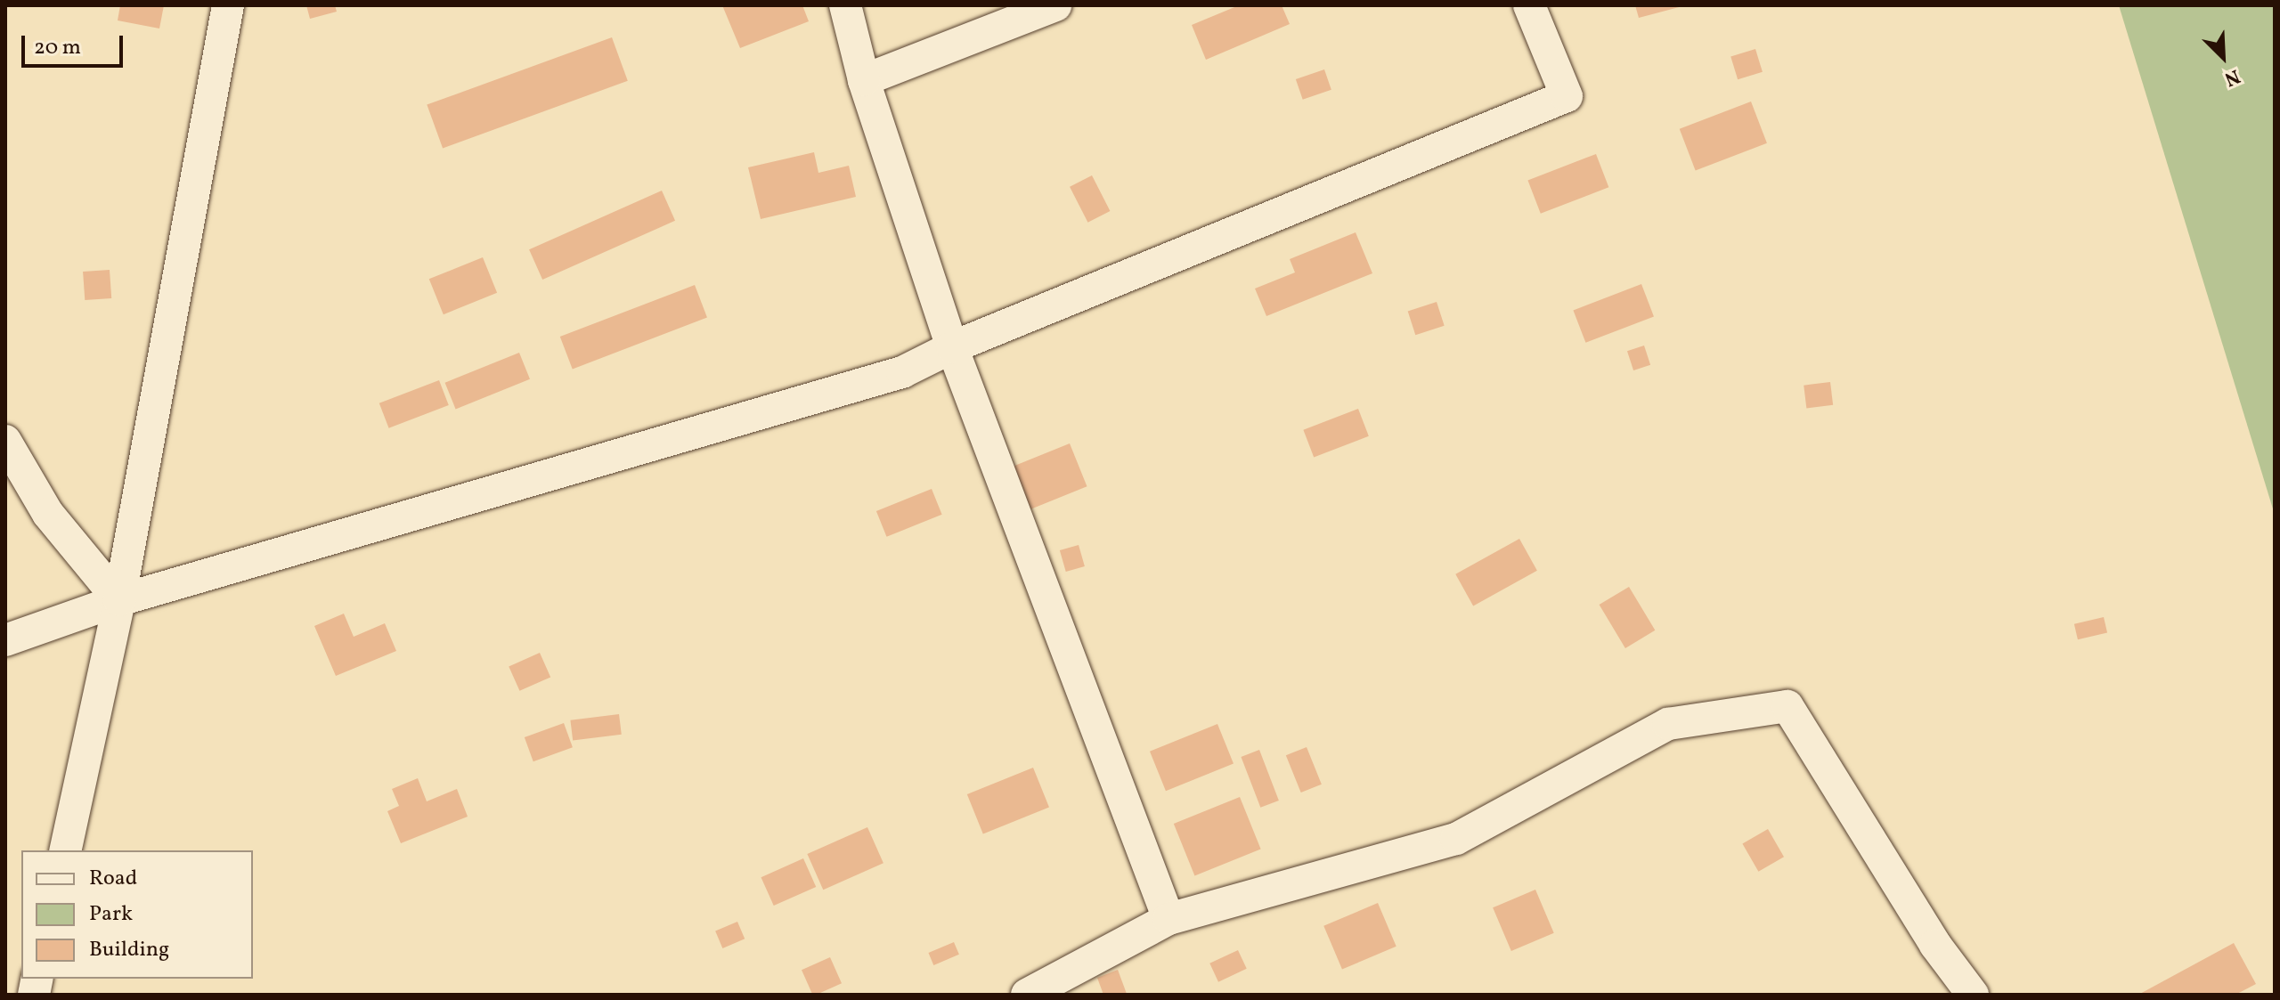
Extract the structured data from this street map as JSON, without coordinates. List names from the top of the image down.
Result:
{
  "legend": ["Road", "Park", "Building"],
  "scale_bar": "20 m",
  "north": "bottom right"
}
